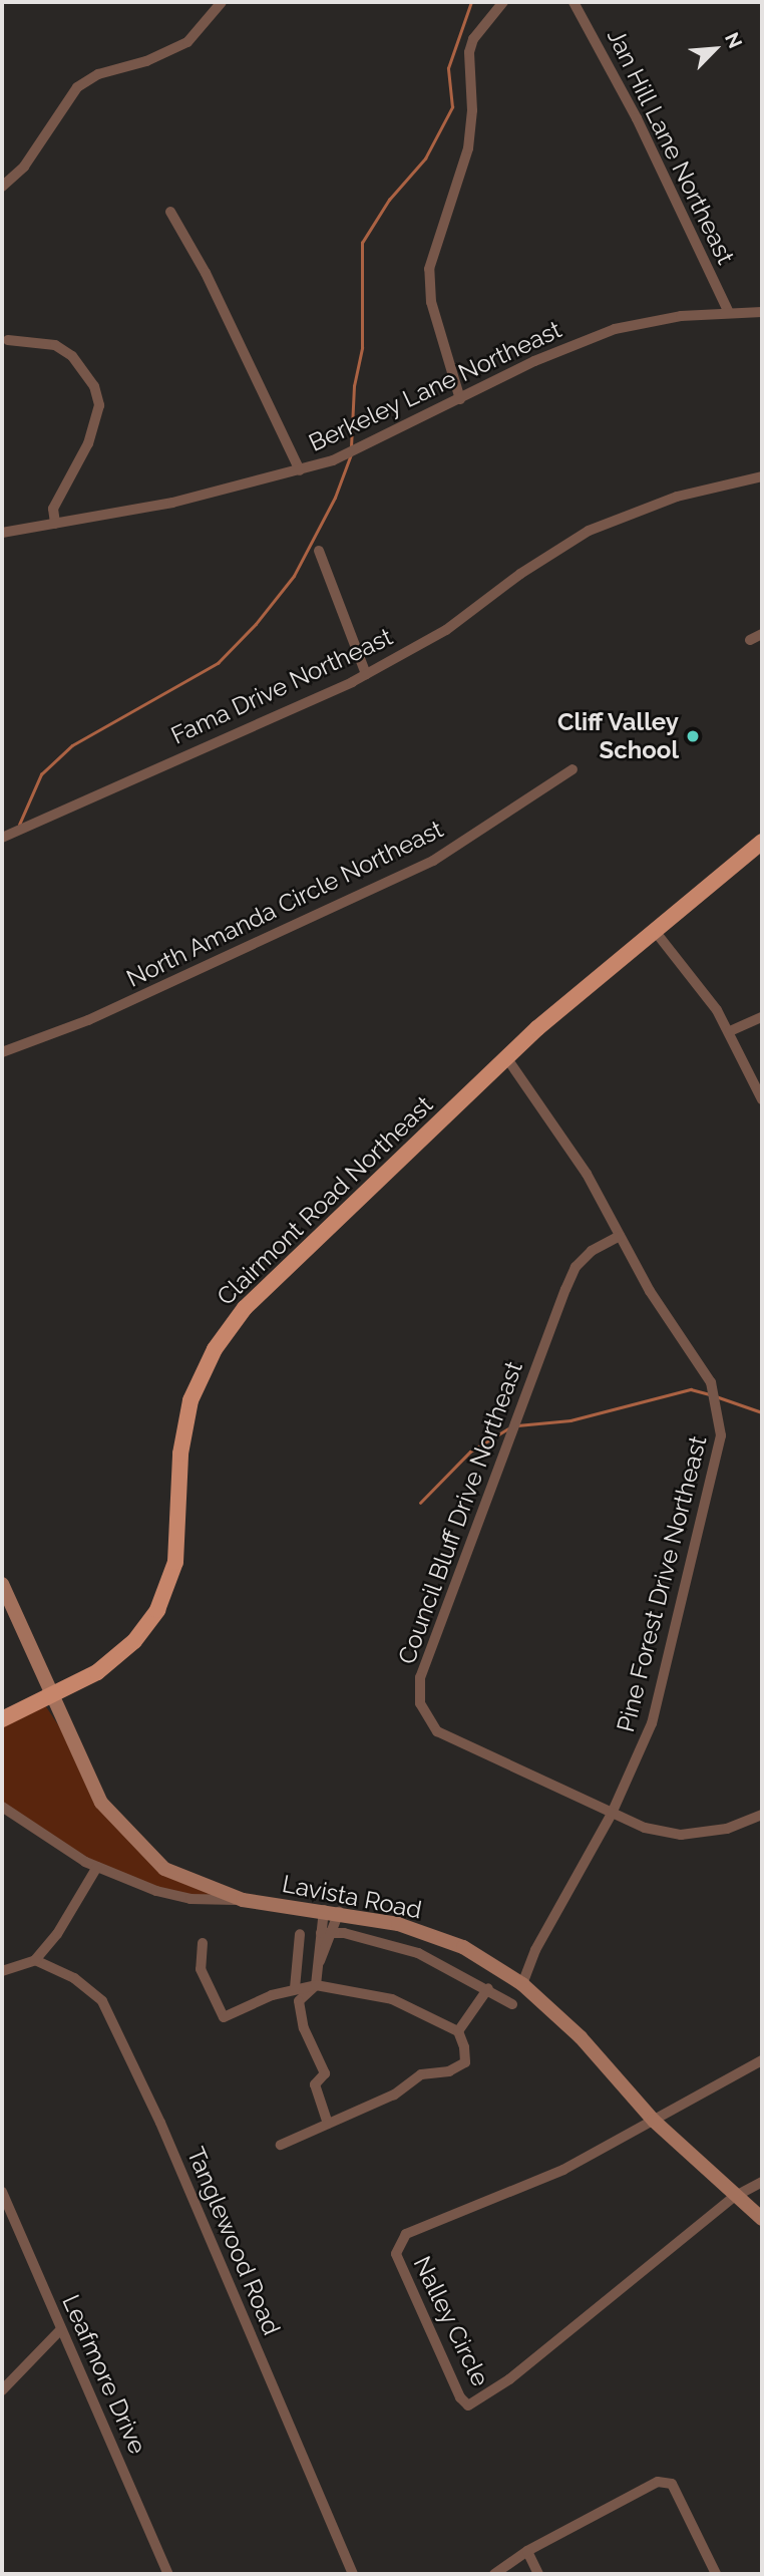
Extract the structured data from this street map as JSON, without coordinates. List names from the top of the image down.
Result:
{
  "streets": {
    "main road": ["Clairmont Road Northeast", "Lavista Road"],
    "street": [
      "Jan Hill Lane Northeast",
      "Berkeley Lane Northeast",
      "Fama Drive Northeast",
      "North Amanda Circle Northeast",
      "Council Bluff Drive Northeast",
      "Pine Forest Drive Northeast",
      "Tanglewood Road",
      "Nalley Circle",
      "Leafmore Drive"
    ]
  },
  "crossings": [
    ["Jan Hill Lane Northeast", "Berkeley Lane Northeast"],
    ["Clairmont Road Northeast", "Pine Forest Drive Northeast"],
    ["Clairmont Road Northeast", "Lavista Road"],
    ["Council Bluff Drive Northeast", "Pine Forest Drive Northeast"],
    ["Pine Forest Drive Northeast", "Lavista Road"],
    ["Lavista Road", "Nalley Circle"]
  ],
  "places": ["Cliff Valley School"],
  "north": "top right"
}
